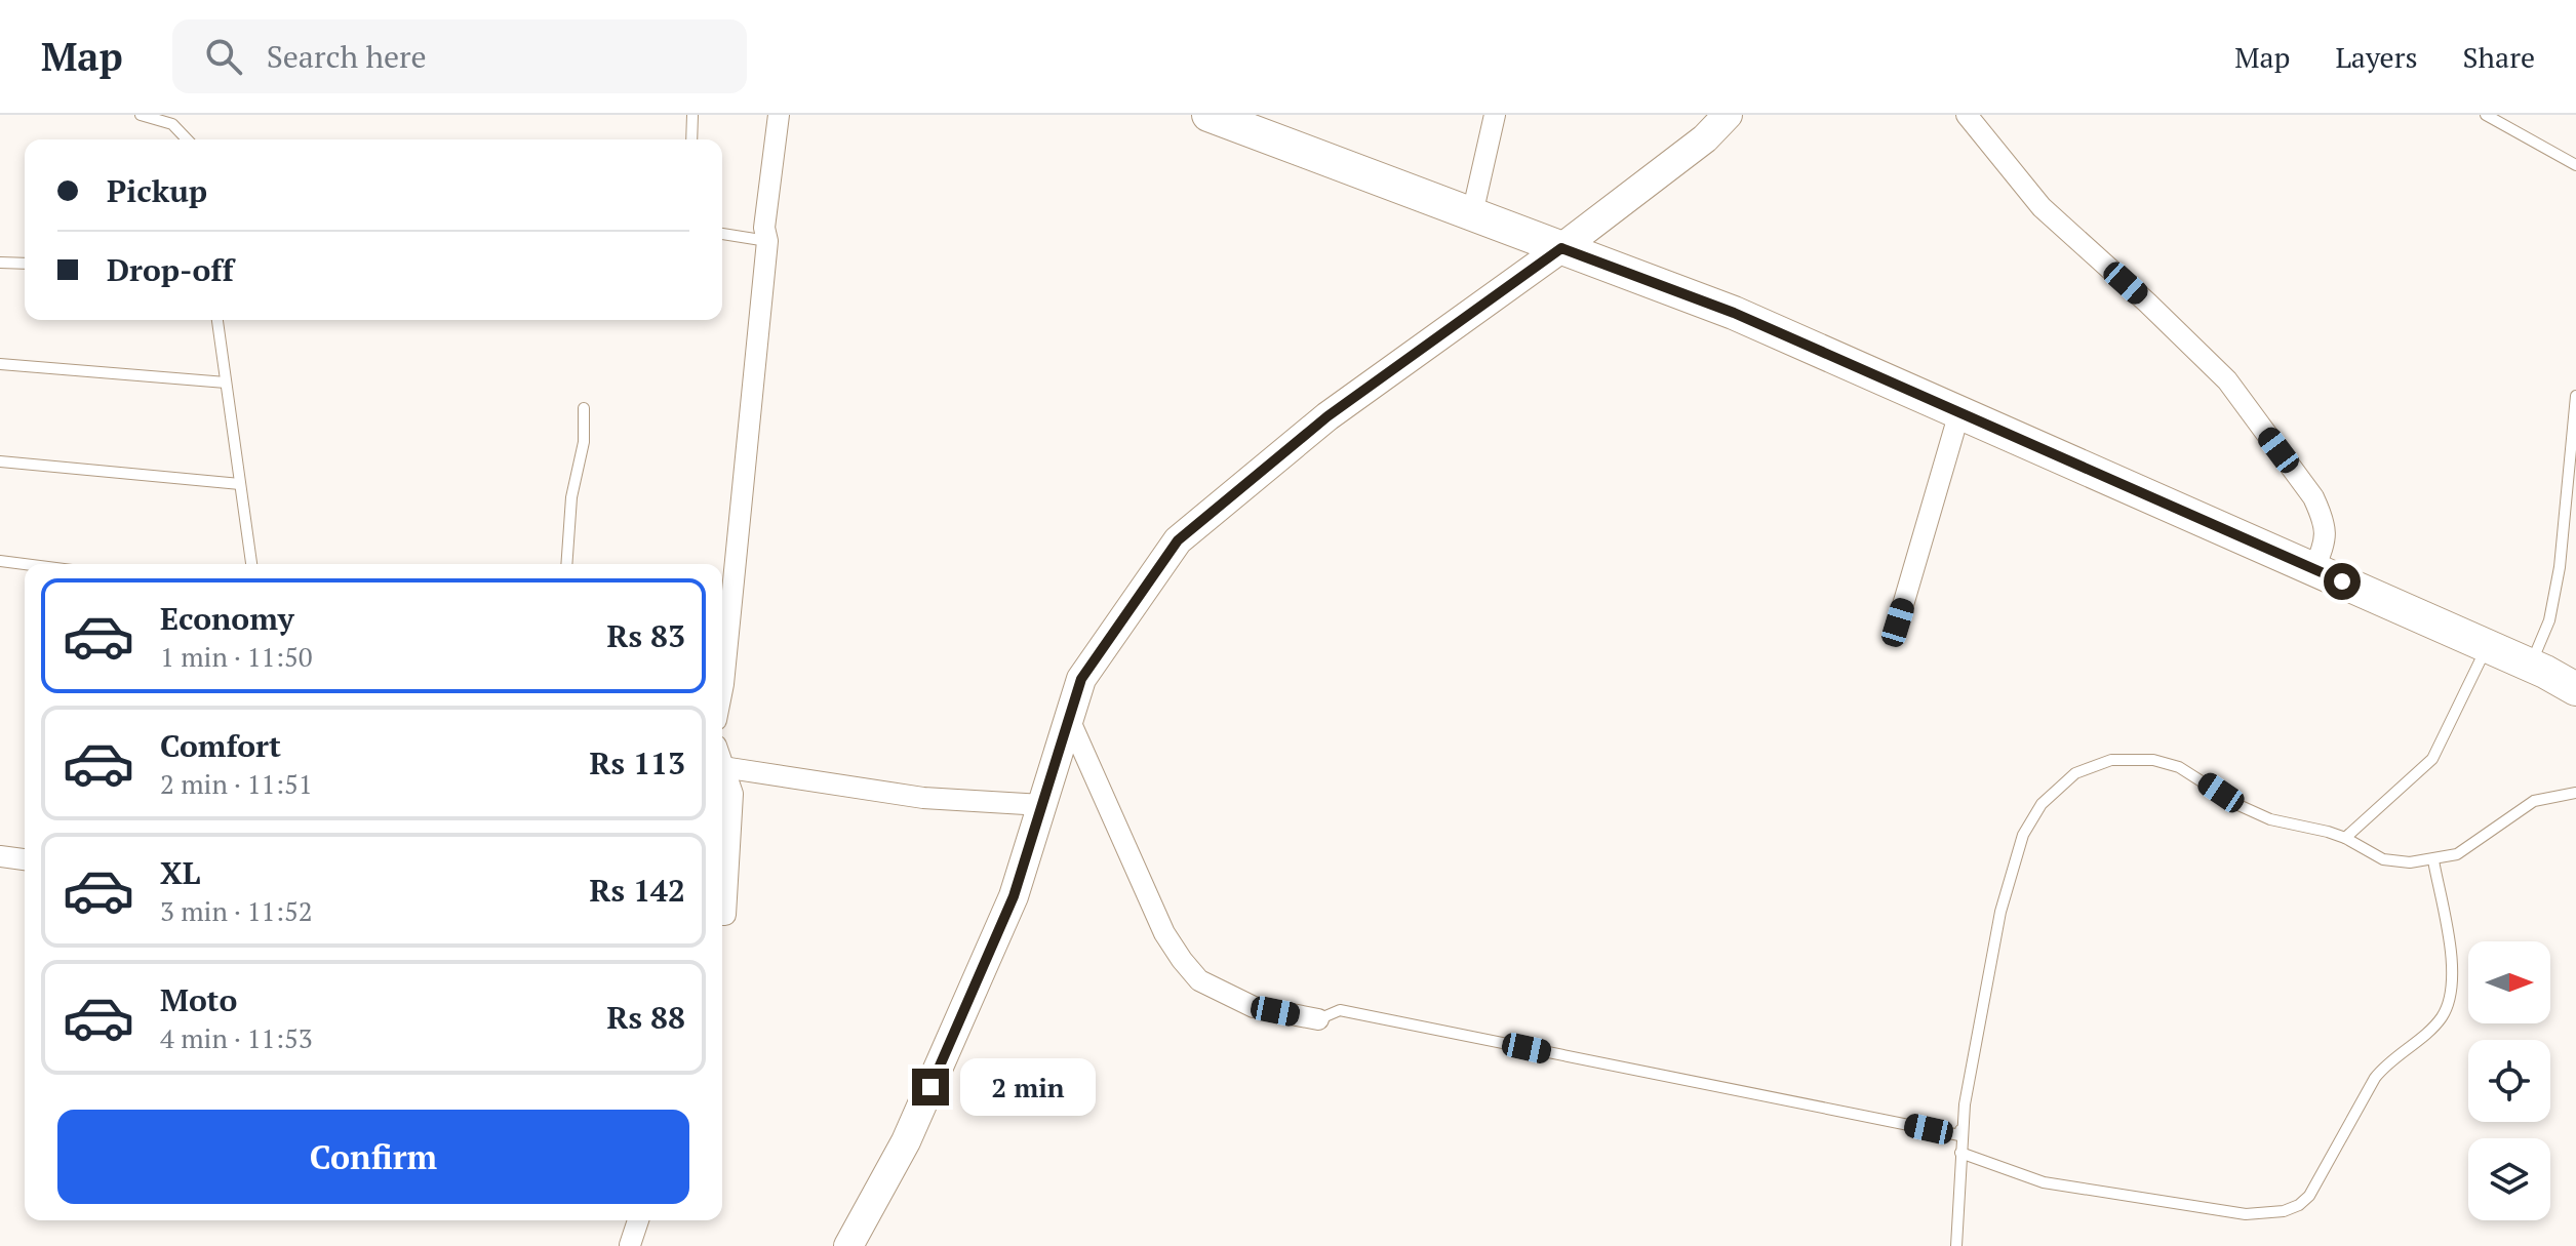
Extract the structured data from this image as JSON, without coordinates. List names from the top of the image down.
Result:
{
  "north": "right",
  "page": {
    "header": "Map",
    "search": "Search here",
    "nav": ["Map", "Layers", "Share"],
    "banner": ["Pickup", "Drop-off"],
    "list": [
      {
        "name": "Economy",
        "note": "1 min · 11:50",
        "value": "Rs 83"
      },
      {
        "name": "Comfort",
        "note": "2 min · 11:51",
        "value": "Rs 113"
      },
      {
        "name": "XL",
        "note": "3 min · 11:52",
        "value": "Rs 142"
      },
      {
        "name": "Moto",
        "note": "4 min · 11:53",
        "value": "Rs 88"
      }
    ],
    "bubble": "2 min",
    "buttons": "Confirm"
  }
}
